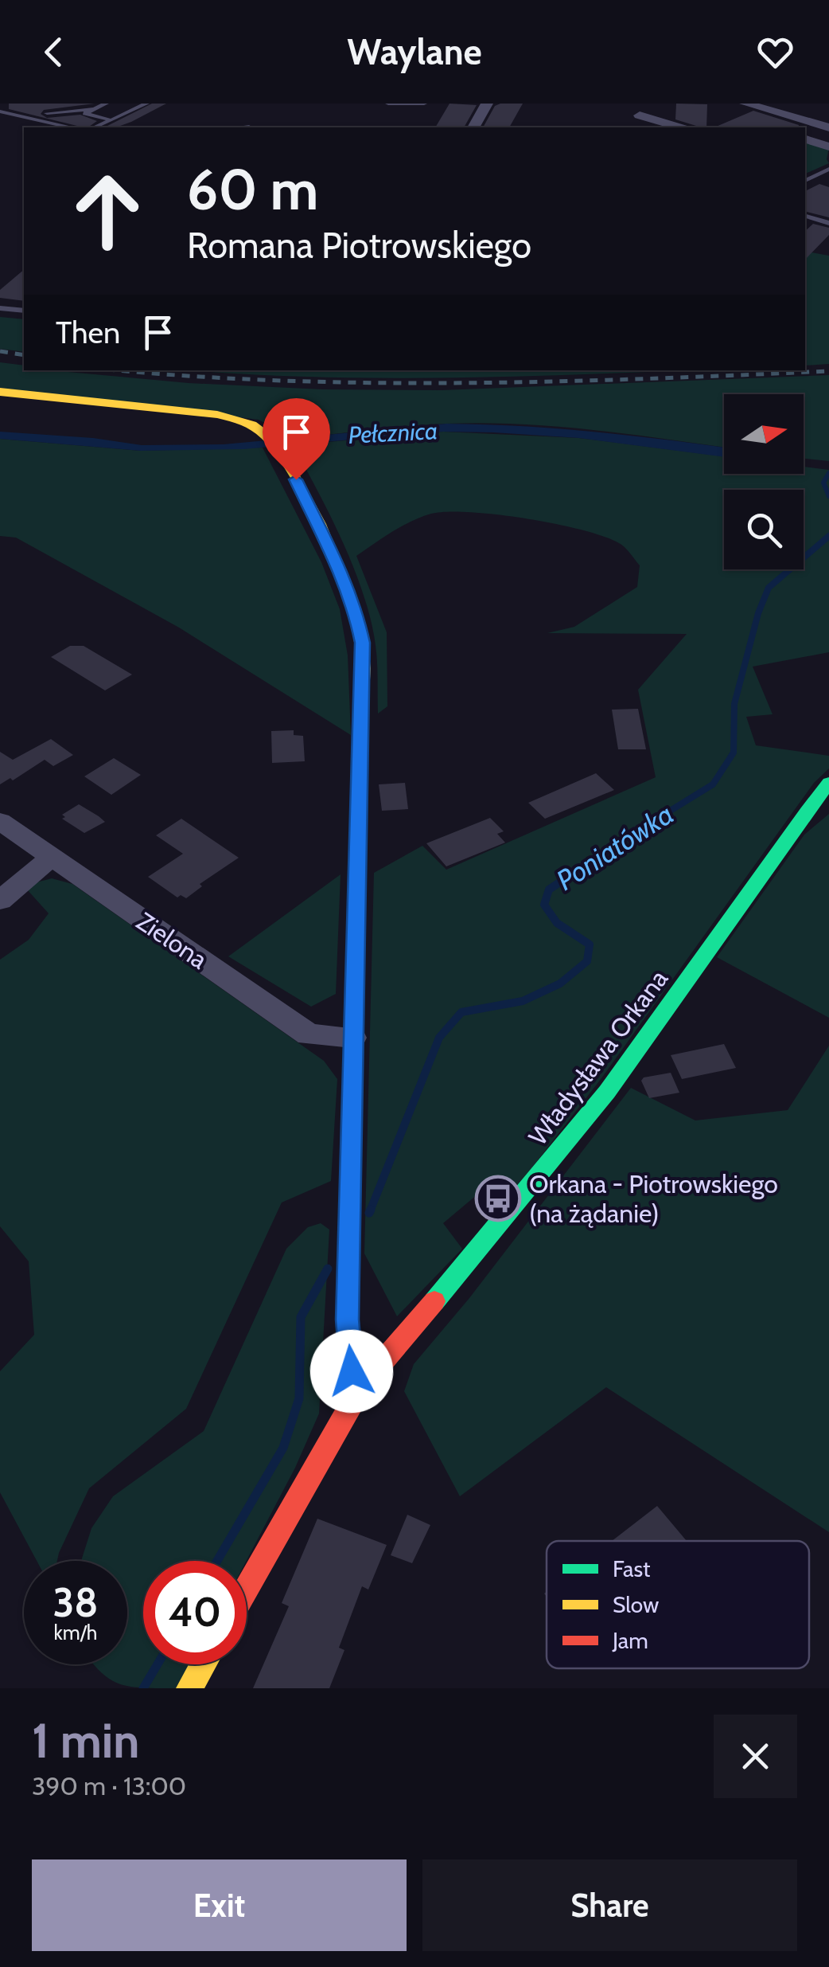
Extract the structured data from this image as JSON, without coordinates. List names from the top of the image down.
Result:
{
  "streets": {
    "street": ["Zielona", "Władysława Orkana"]
  },
  "water": ["Pełcznica", "Poniatówka"],
  "places": {
    "bus stop": ["Orkana - Piotrowskiego (na żądanie)"]
  },
  "legend": ["Fast", "Slow", "Jam"],
  "north": "right",
  "page": {
    "header": "Waylane",
    "turn": ["60 m", "Romana Piotrowskiego"],
    "then": "Then",
    "speed": "38 km/h",
    "limit": "40",
    "heading": ["1 min", "390 m · 13:00"],
    "buttons": ["Exit", "Share"]
  }
}
